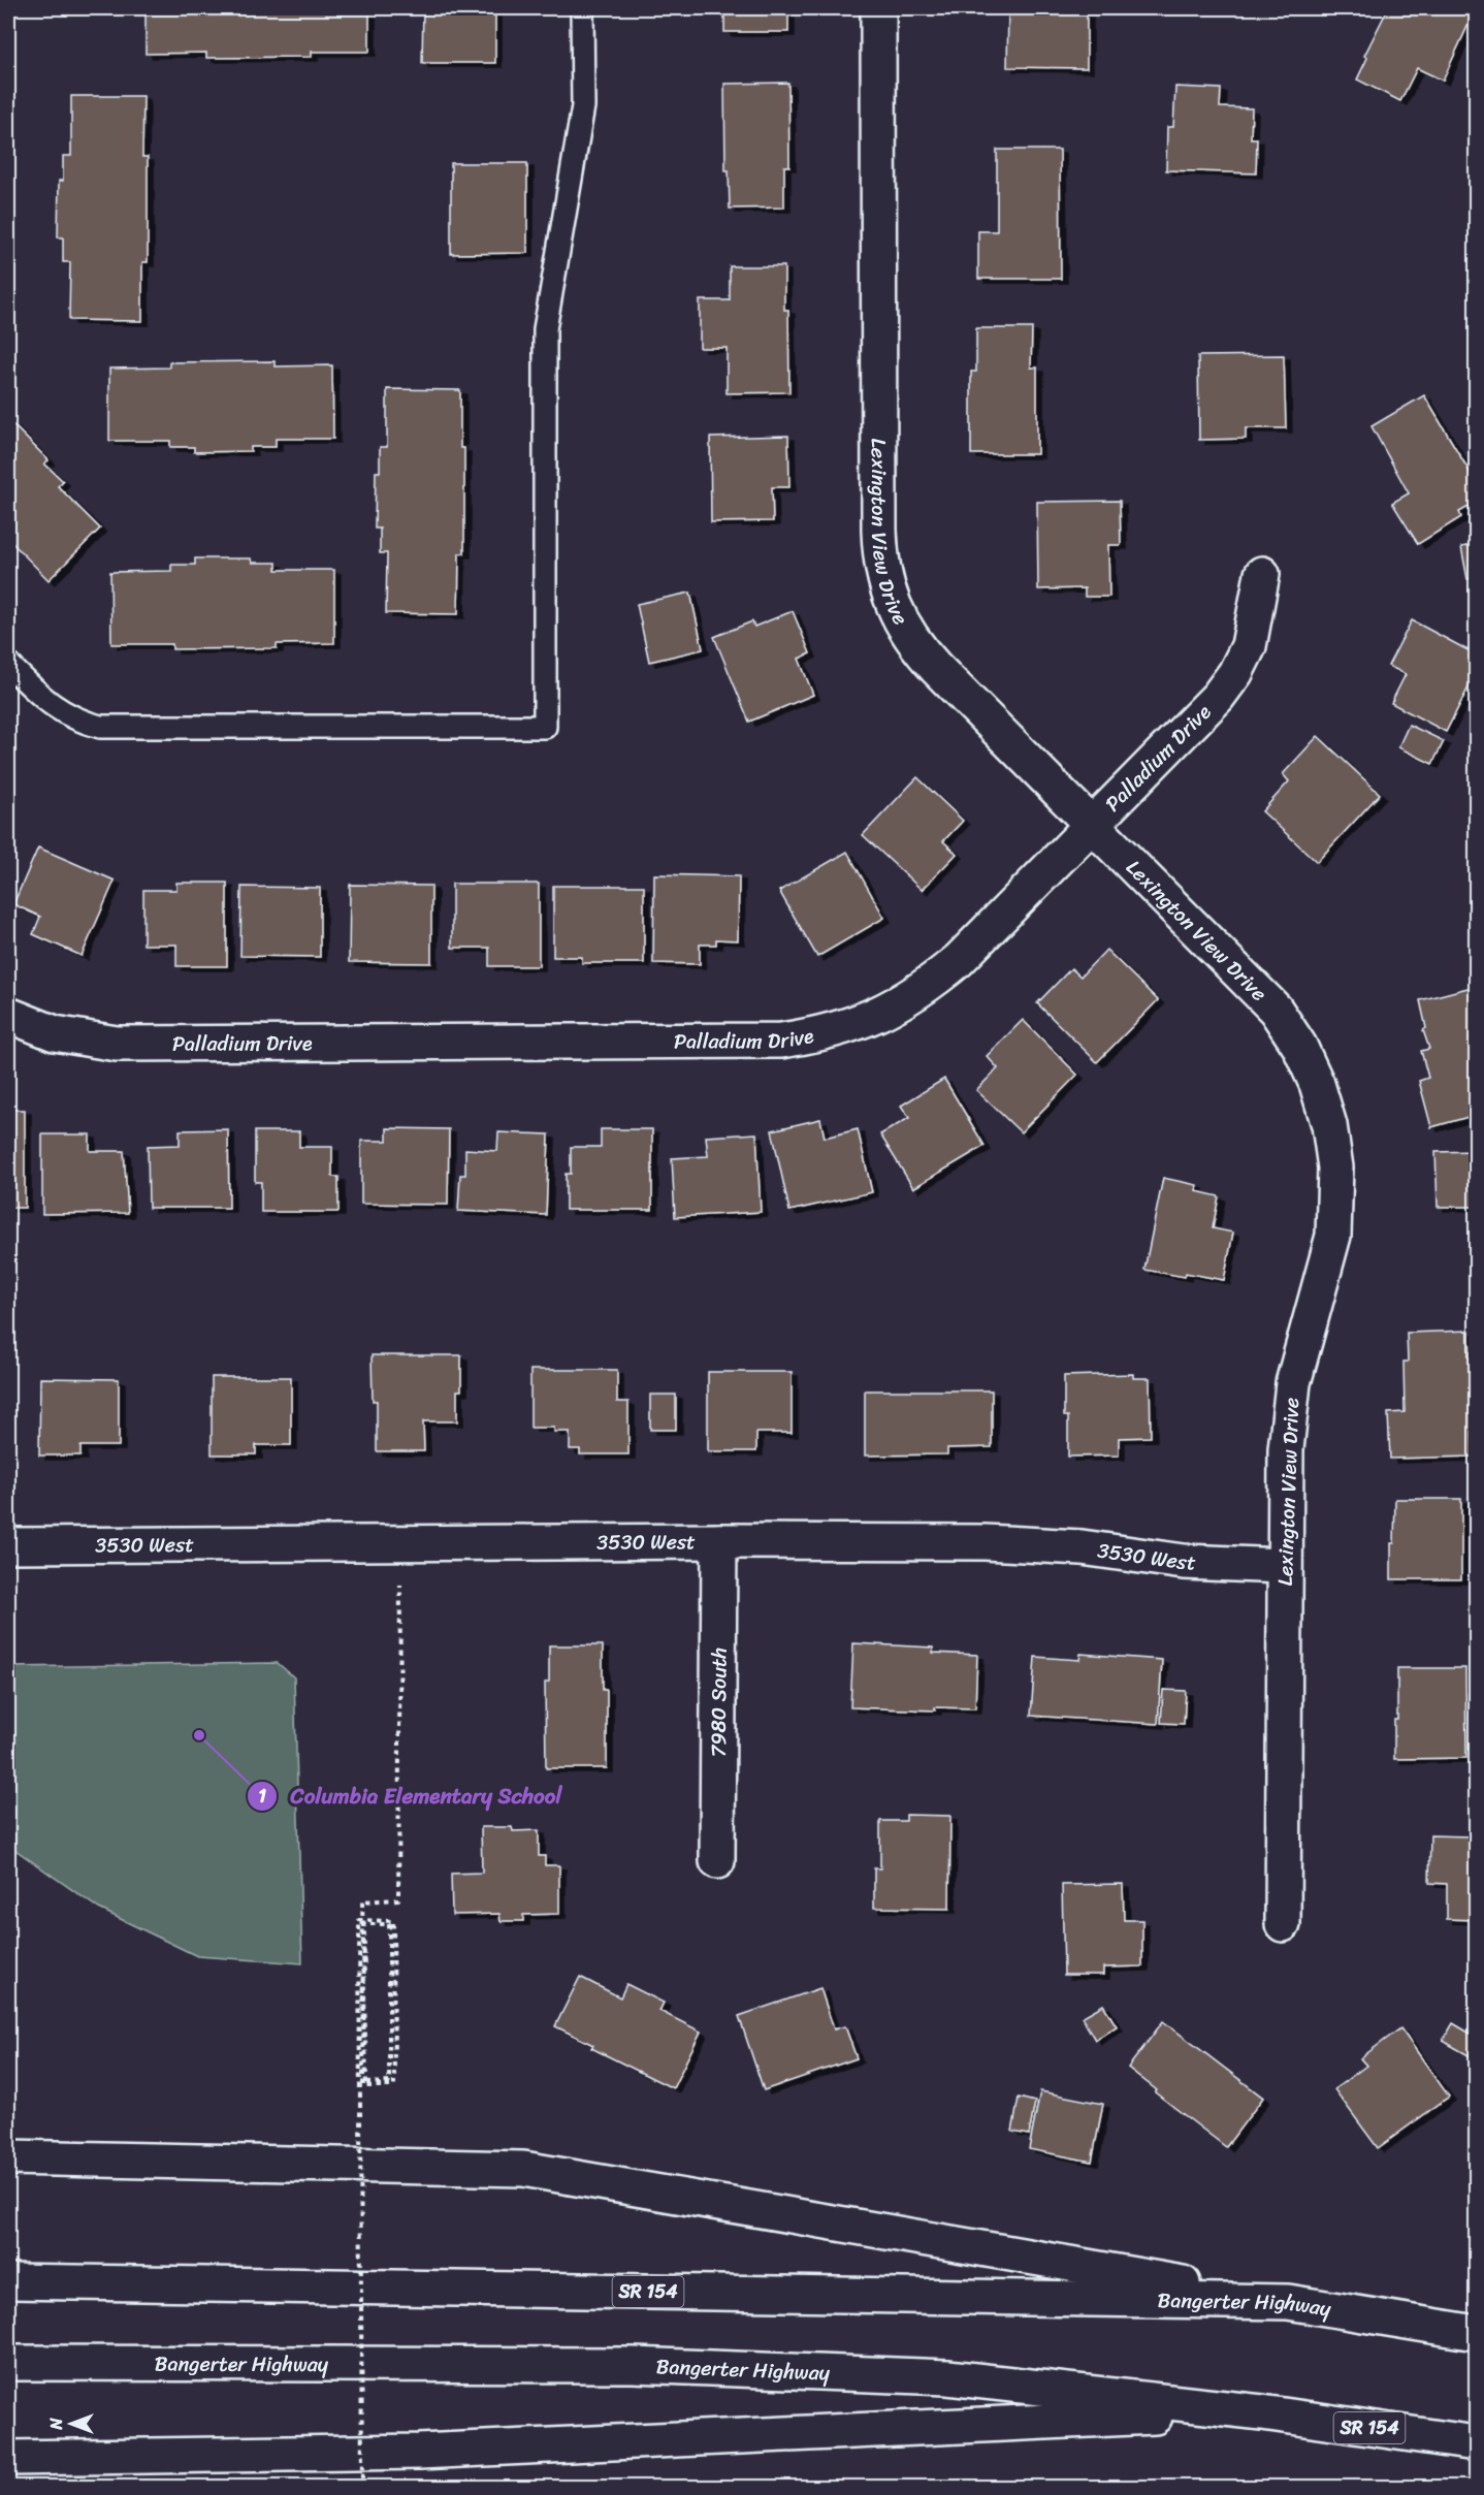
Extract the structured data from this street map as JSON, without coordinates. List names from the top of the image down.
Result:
{
  "streets": {
    "main road": [
      "Lexington View Drive",
      "Palladium Drive",
      "3530 West",
      "7980 South",
      "SR 154",
      "Bangerter Highway"
    ]
  },
  "crossings": [
    ["Lexington View Drive", "Palladium Drive"],
    ["Lexington View Drive", "3530 West"],
    ["3530 West", "7980 South"]
  ],
  "places": ["Columbia Elementary School"],
  "north": "left"
}
